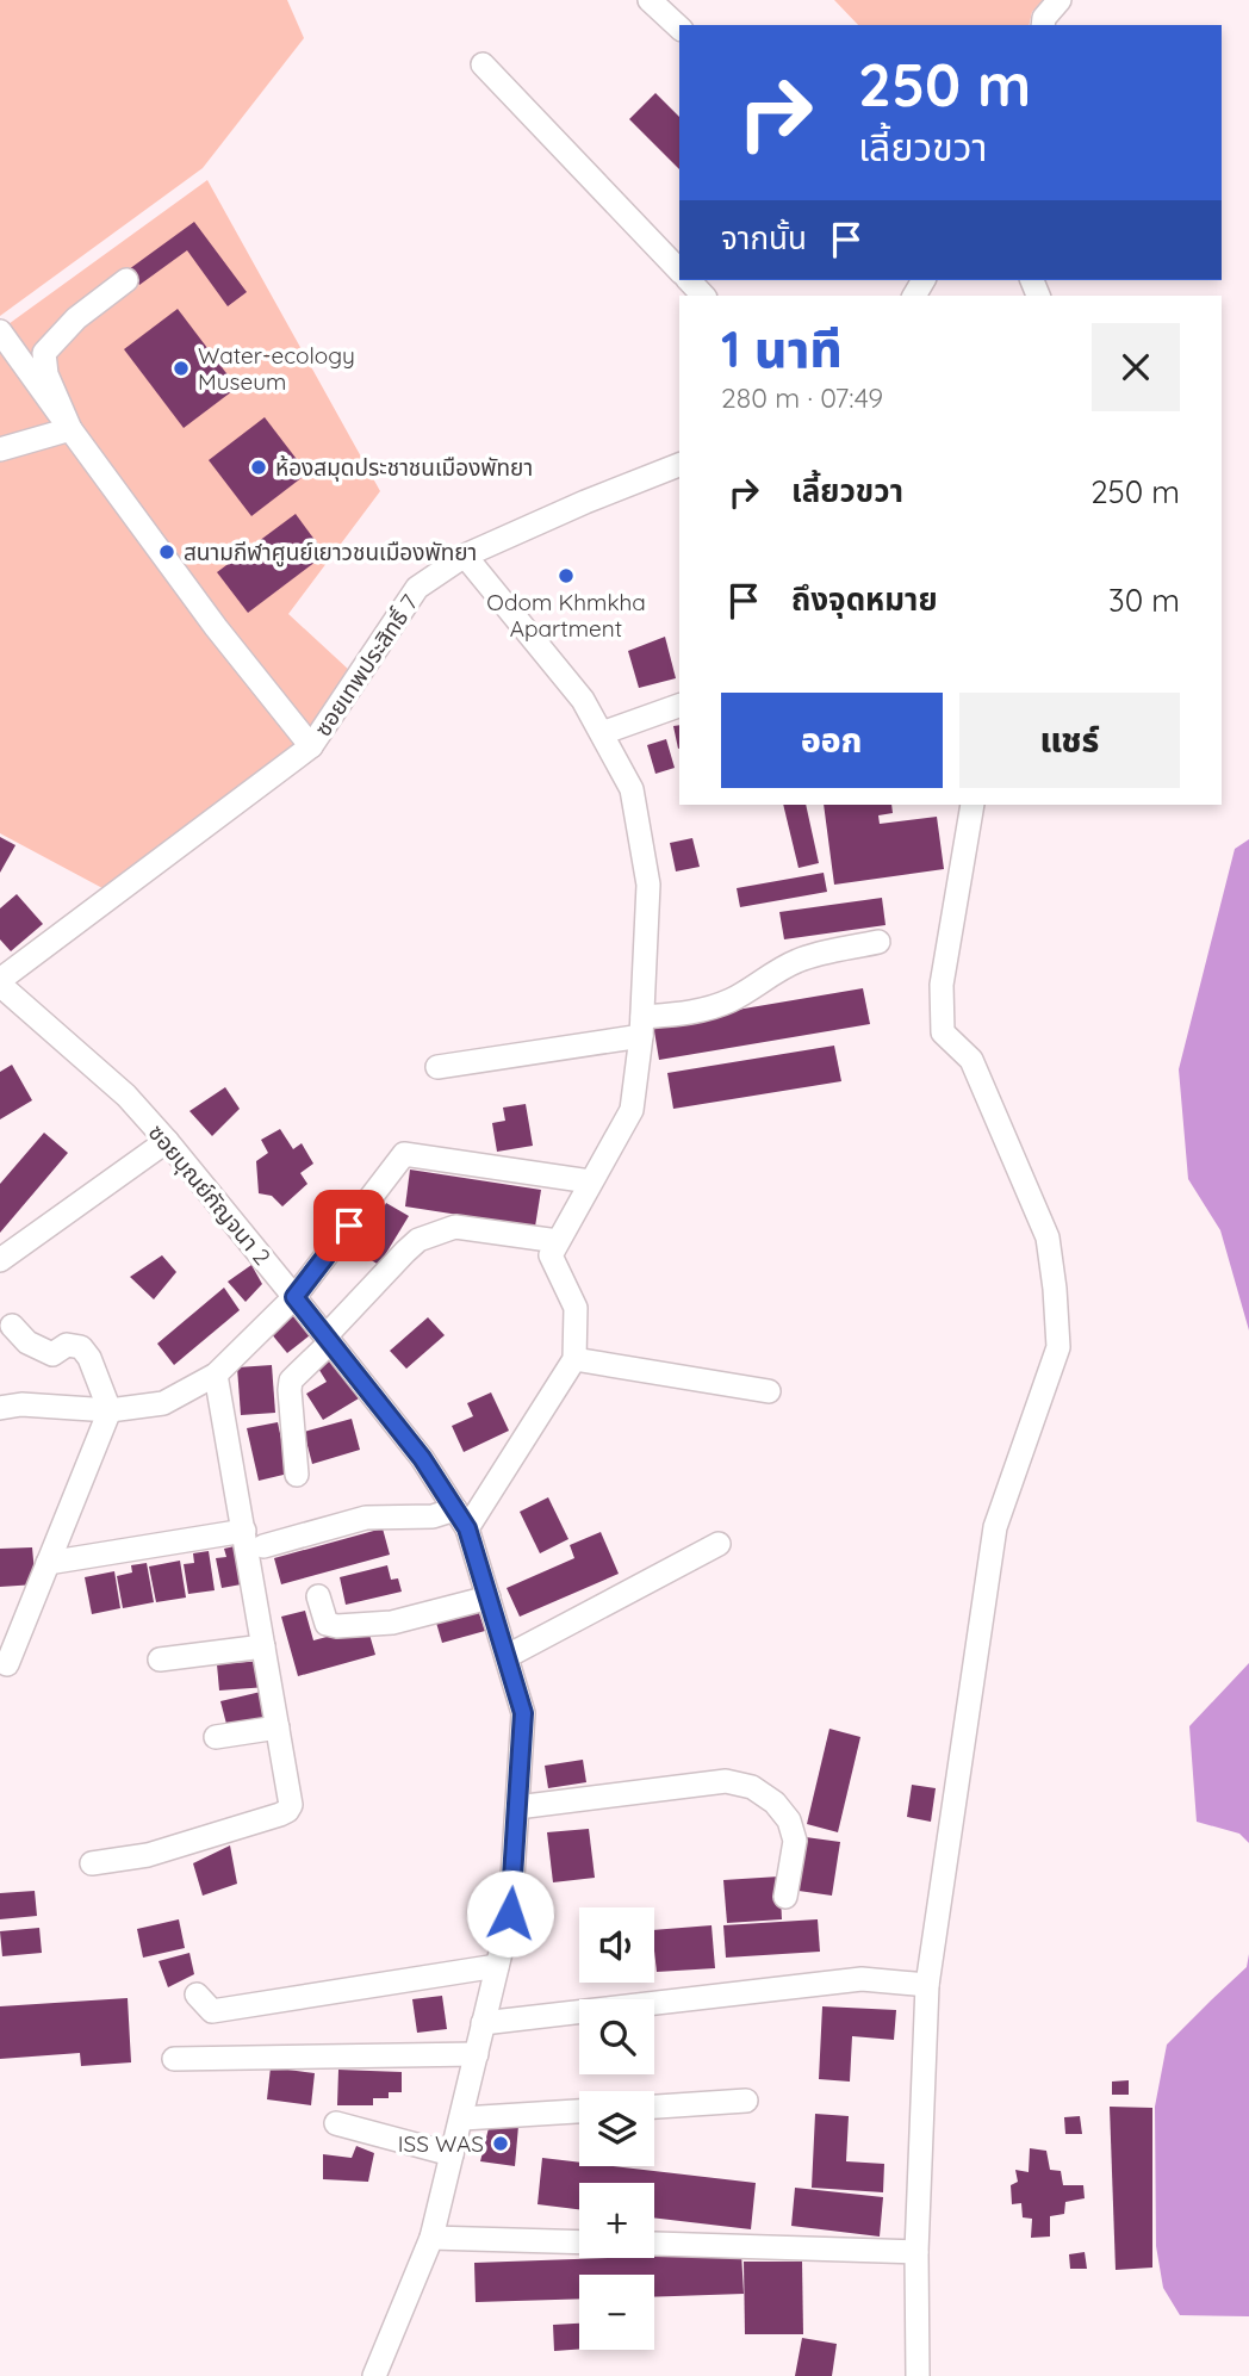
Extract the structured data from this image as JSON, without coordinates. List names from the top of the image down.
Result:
{
  "streets": {
    "street": ["ซอยเทพประสิทธิ์ 7", "ซอยบุณย์กัญจนา 2"]
  },
  "crossings": [
    ["ซอยเทพประสิทธิ์ 7", "ซอยบุณย์กัญจนา 2"]
  ],
  "places": [
    "Water-ecology Museum",
    "ห้องสมุดประชาชนเมืองพัทยา",
    "สนามกีฬาศูนย์เยาวชนเมืองพัทยา",
    "Odom Khmkha Apartment",
    "ISS WAS"
  ],
  "page": {
    "turn": ["250 m", "เลี้ยวขวา"],
    "then": "จากนั้น",
    "heading": ["1 นาที", "280 m · 07:49"],
    "list": [
      {
        "name": "เลี้ยวขวา",
        "value": "250 m"
      },
      {
        "name": "ถึงจุดหมาย",
        "value": "30 m"
      }
    ],
    "buttons": ["ออก", "แชร์"],
    "map_buttons": ["+", "−"]
  }
}
